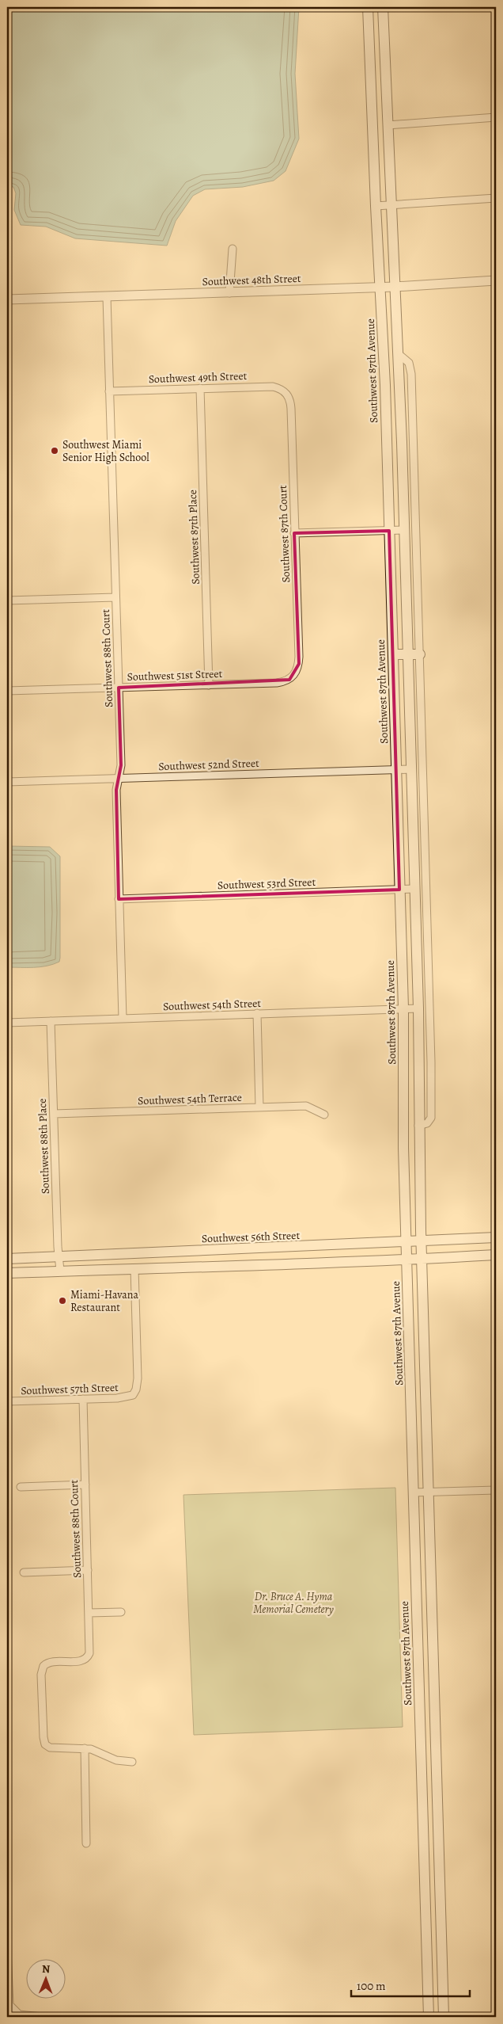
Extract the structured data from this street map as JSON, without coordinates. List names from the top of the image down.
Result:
{
  "streets": {
    "main road": ["Southwest 87th Avenue", "Southwest 56th Street"],
    "street": [
      "Southwest 48th Street",
      "Southwest 49th Street",
      "Southwest 87th Court",
      "Southwest 87th Place",
      "Southwest 88th Court",
      "Southwest 51st Street",
      "Southwest 52nd Street",
      "Southwest 53rd Street",
      "Southwest 54th Street",
      "Southwest 54th Terrace",
      "Southwest 88th Place",
      "Southwest 57th Street"
    ]
  },
  "crossings": [
    ["Southwest 48th Street", "Southwest 87th Avenue"],
    ["Southwest 48th Street", "Southwest 88th Court"],
    ["Southwest 87th Avenue", "Southwest 52nd Street"],
    ["Southwest 87th Avenue", "Southwest 53rd Street"],
    ["Southwest 87th Avenue", "Southwest 54th Street"],
    ["Southwest 87th Avenue", "Southwest 56th Street"],
    ["Southwest 49th Street", "Southwest 87th Court"],
    ["Southwest 49th Street", "Southwest 87th Place"],
    ["Southwest 49th Street", "Southwest 88th Court"],
    ["Southwest 87th Court", "Southwest 51st Street"],
    ["Southwest 87th Place", "Southwest 51st Street"],
    ["Southwest 88th Court", "Southwest 51st Street"],
    ["Southwest 88th Court", "Southwest 52nd Street"],
    ["Southwest 88th Court", "Southwest 53rd Street"],
    ["Southwest 88th Court", "Southwest 54th Street"],
    ["Southwest 88th Court", "Southwest 57th Street"],
    ["Southwest 54th Street", "Southwest 88th Place"],
    ["Southwest 54th Terrace", "Southwest 88th Place"],
    ["Southwest 88th Place", "Southwest 56th Street"]
  ],
  "parks": ["Dr. Bruce A. Hyma Memorial Cemetery"],
  "places": ["Southwest Miami Senior High School", "Miami-Havana Restaurant"],
  "scale_bar": "100 m",
  "north": "top"
}
